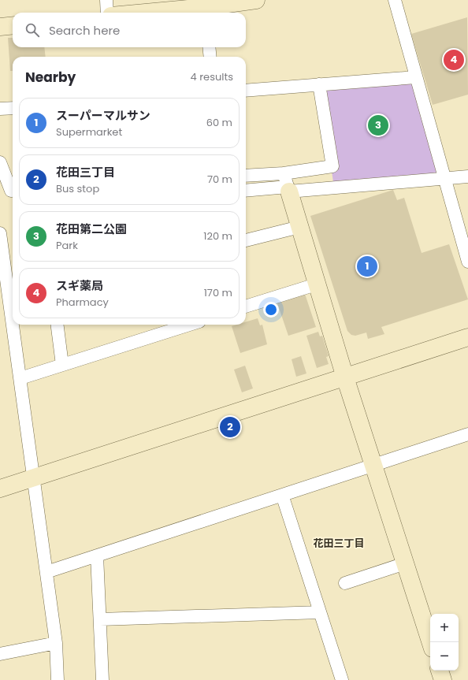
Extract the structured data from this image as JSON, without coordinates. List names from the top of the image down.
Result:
{
  "districts": ["花田三丁目"],
  "page": {
    "search": "Search here",
    "pins": [
      "4",
      "3",
      "1",
      "2"
    ],
    "heading": ["Nearby", "4 results"],
    "list": [
      {
        "mark": "1",
        "name": "スーパーマルサン",
        "note": "Supermarket",
        "value": "60 m"
      },
      {
        "mark": "2",
        "name": "花田三丁目",
        "note": "Bus stop",
        "value": "70 m"
      },
      {
        "mark": "3",
        "name": "花田第二公園",
        "note": "Park",
        "value": "120 m"
      },
      {
        "mark": "4",
        "name": "スギ薬局",
        "note": "Pharmacy",
        "value": "170 m"
      }
    ],
    "map_buttons": ["+", "−"]
  }
}
